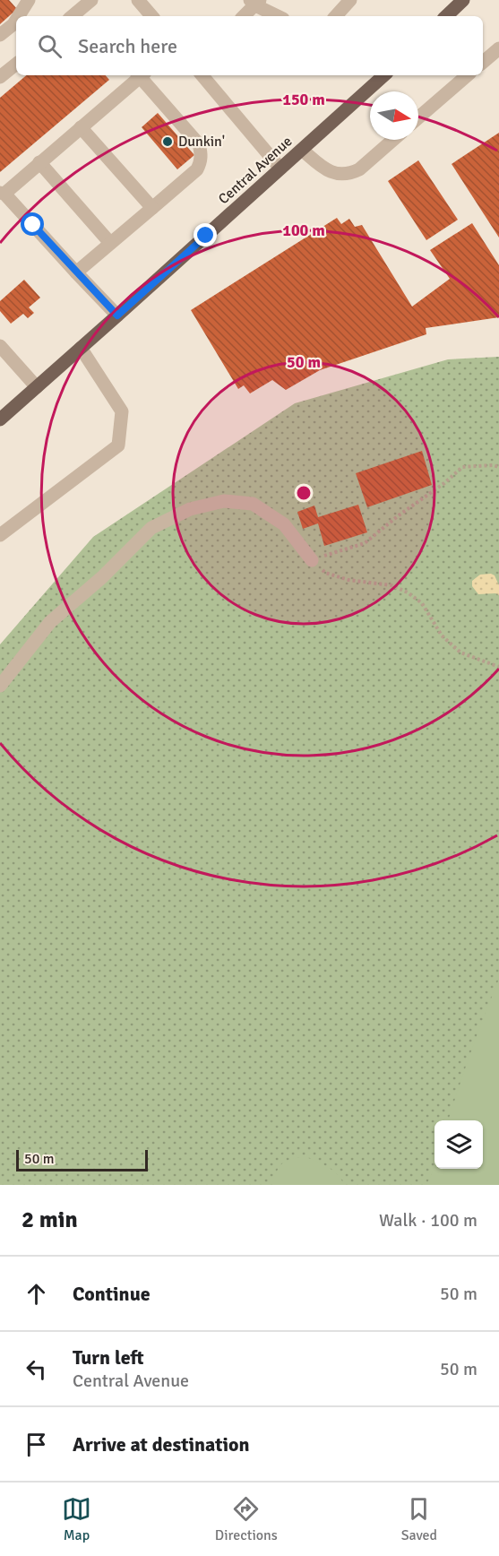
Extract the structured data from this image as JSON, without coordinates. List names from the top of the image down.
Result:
{
  "streets": {
    "main road": ["Central Avenue"]
  },
  "places": ["Dunkin'"],
  "scale_bar": "50 m",
  "north": "right",
  "page": {
    "search": "Search here",
    "scale": "50 m",
    "heading": ["2 min", "Walk · 100 m"],
    "list": [
      ["Continue", "50 m"],
      ["Turn left", "Central Avenue", "50 m"],
      "Arrive at destination"
    ],
    "nav": ["Map", "Directions", "Saved"]
  },
  "rings": ["150 m", "100 m", "50 m"]
}
